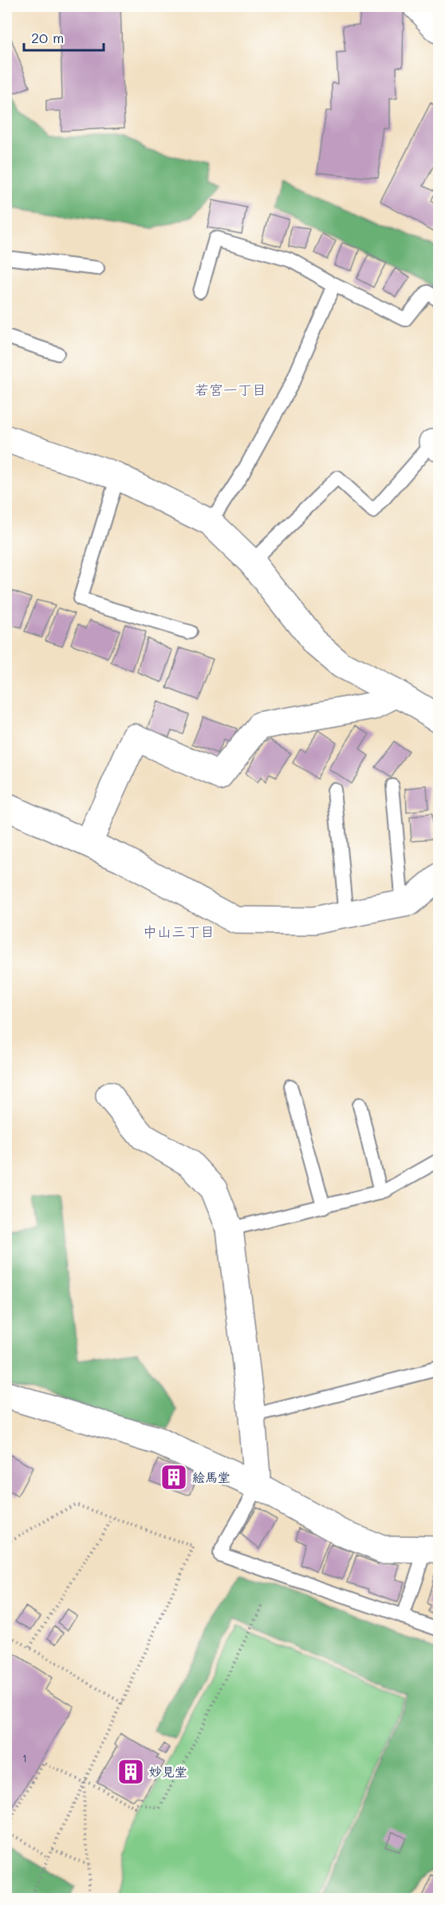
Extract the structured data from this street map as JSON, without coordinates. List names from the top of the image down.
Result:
{
  "districts": ["若宮一丁目", "中山三丁目"],
  "places": {
    "building": ["絵馬堂", "妙見堂"]
  },
  "house_numbers": ["1"],
  "scale_bar": "20 m"
}
